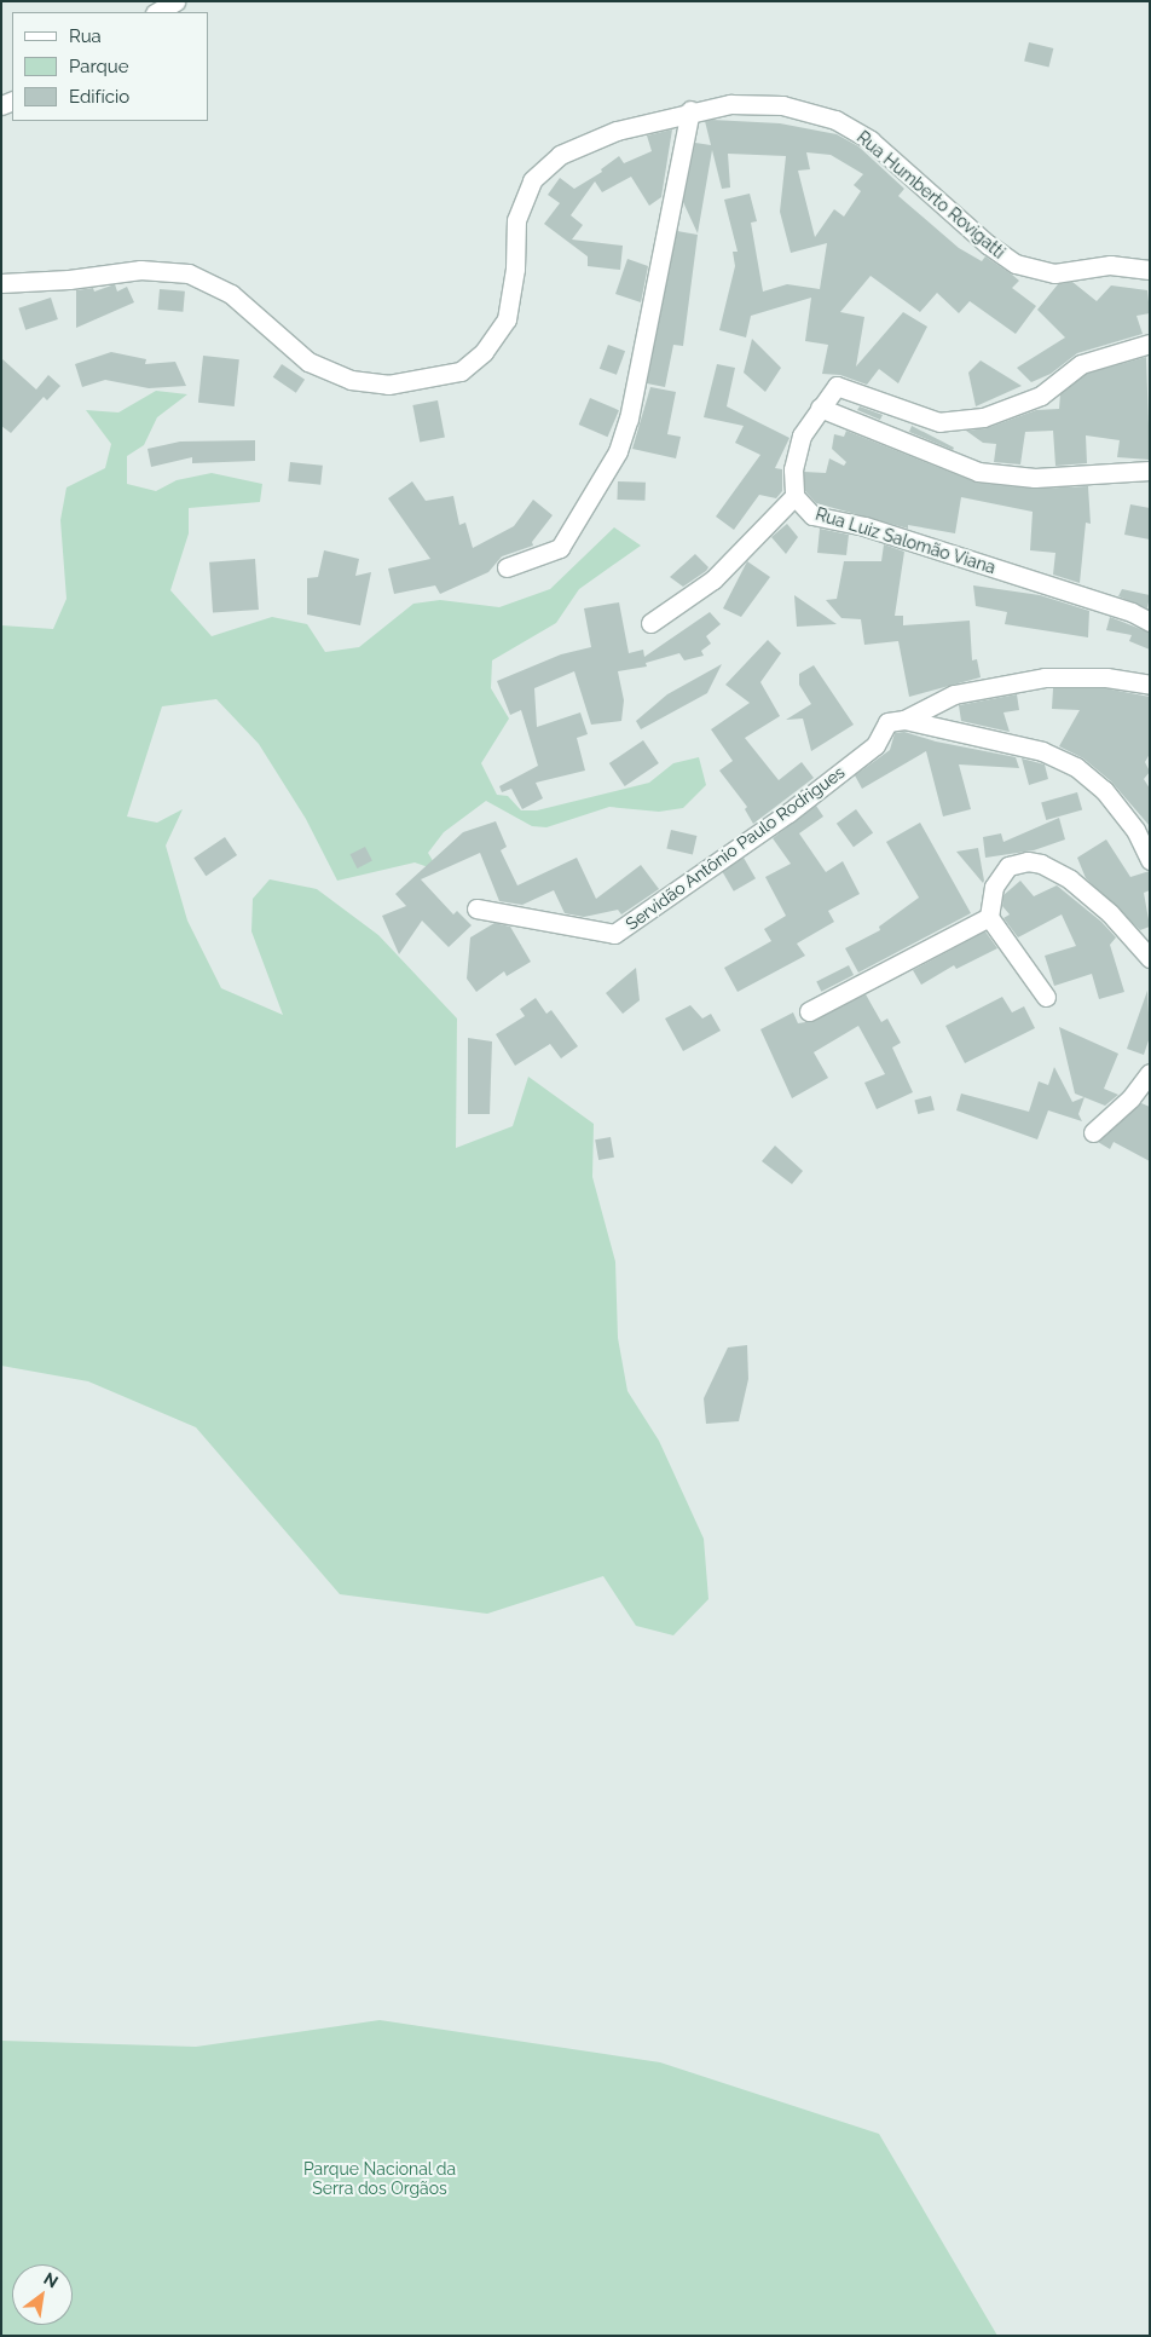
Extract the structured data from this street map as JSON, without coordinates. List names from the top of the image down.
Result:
{
  "streets": {
    "street": ["Rua Humberto Rovigatti", "Rua Luiz Salomão Viana", "Servidão Antônio Paulo Rodrigues"]
  },
  "parks": ["Parque Nacional da Serra dos Orgãos"],
  "legend": ["Rua", "Parque", "Edifício"],
  "north": "top right"
}
